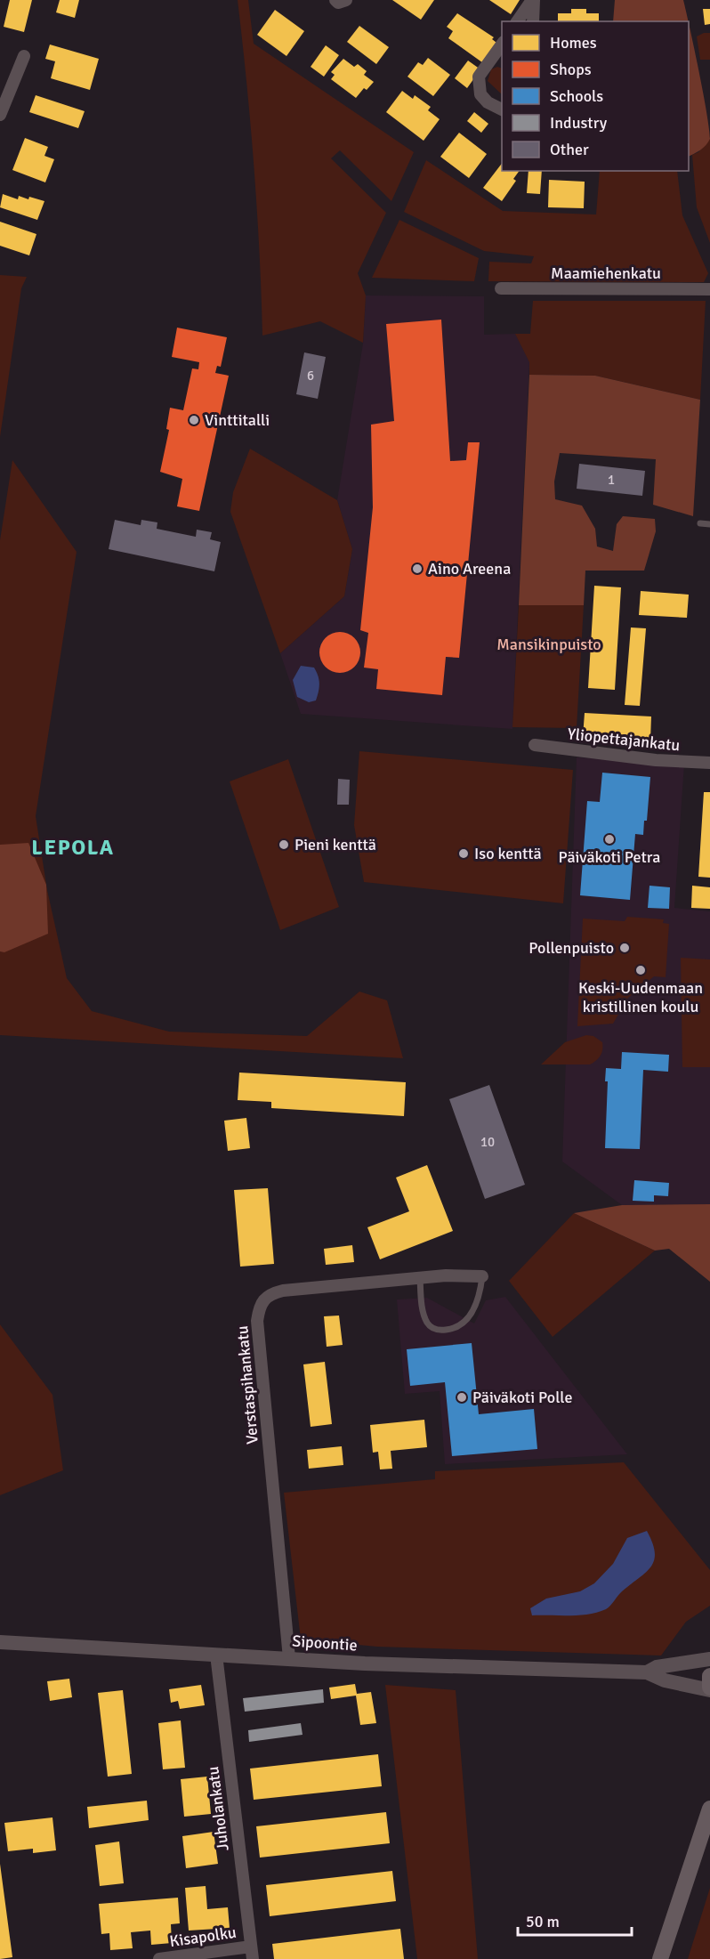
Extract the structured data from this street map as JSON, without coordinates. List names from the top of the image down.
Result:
{
  "streets": {
    "street": [
      "Maamiehenkatu",
      "Yliopettajankatu",
      "Verstaspihankatu",
      "Sipoontie",
      "Juholankatu",
      "Kisapolku"
    ]
  },
  "crossings": [
    ["Verstaspihankatu", "Sipoontie"],
    ["Sipoontie", "Juholankatu"],
    ["Juholankatu", "Kisapolku"]
  ],
  "districts": ["LEPOLA"],
  "parks": ["Mansikinpuisto"],
  "places": [
    "Vinttitalli",
    "Aino Areena",
    "Päiväkoti Petra",
    "Pieni kenttä",
    "Iso kenttä",
    "Pollenpuisto",
    "Keski-Uudenmaan kristillinen koulu",
    "Päiväkoti Polle"
  ],
  "house_numbers": ["6", "1", "10"],
  "legend": [
    "Homes",
    "Shops",
    "Schools",
    "Industry",
    "Other"
  ],
  "scale_bar": "50 m"
}
